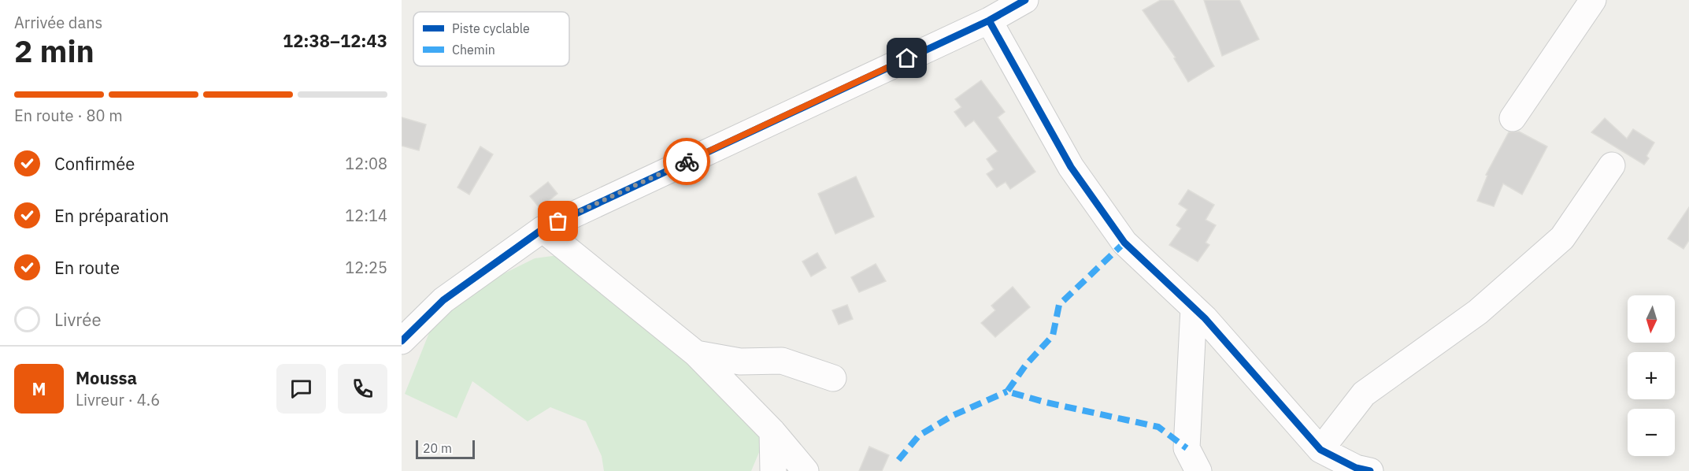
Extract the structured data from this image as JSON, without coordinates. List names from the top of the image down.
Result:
{
  "legend": ["Piste cyclable", "Chemin"],
  "scale_bar": "20 m",
  "north": "bottom",
  "page": {
    "heading": ["2 min", "Arrivée dans", "12:38–12:43"],
    "panel": ["Moussa", "Livreur · 4.6"],
    "bar": "En route · 80 m",
    "list": [
      ["Confirmée", "12:08"],
      ["En préparation", "12:14"],
      ["En route", "12:25"],
      "Livrée"
    ],
    "map_buttons": ["+", "−"],
    "round": "M",
    "scale": "20 m"
  }
}
